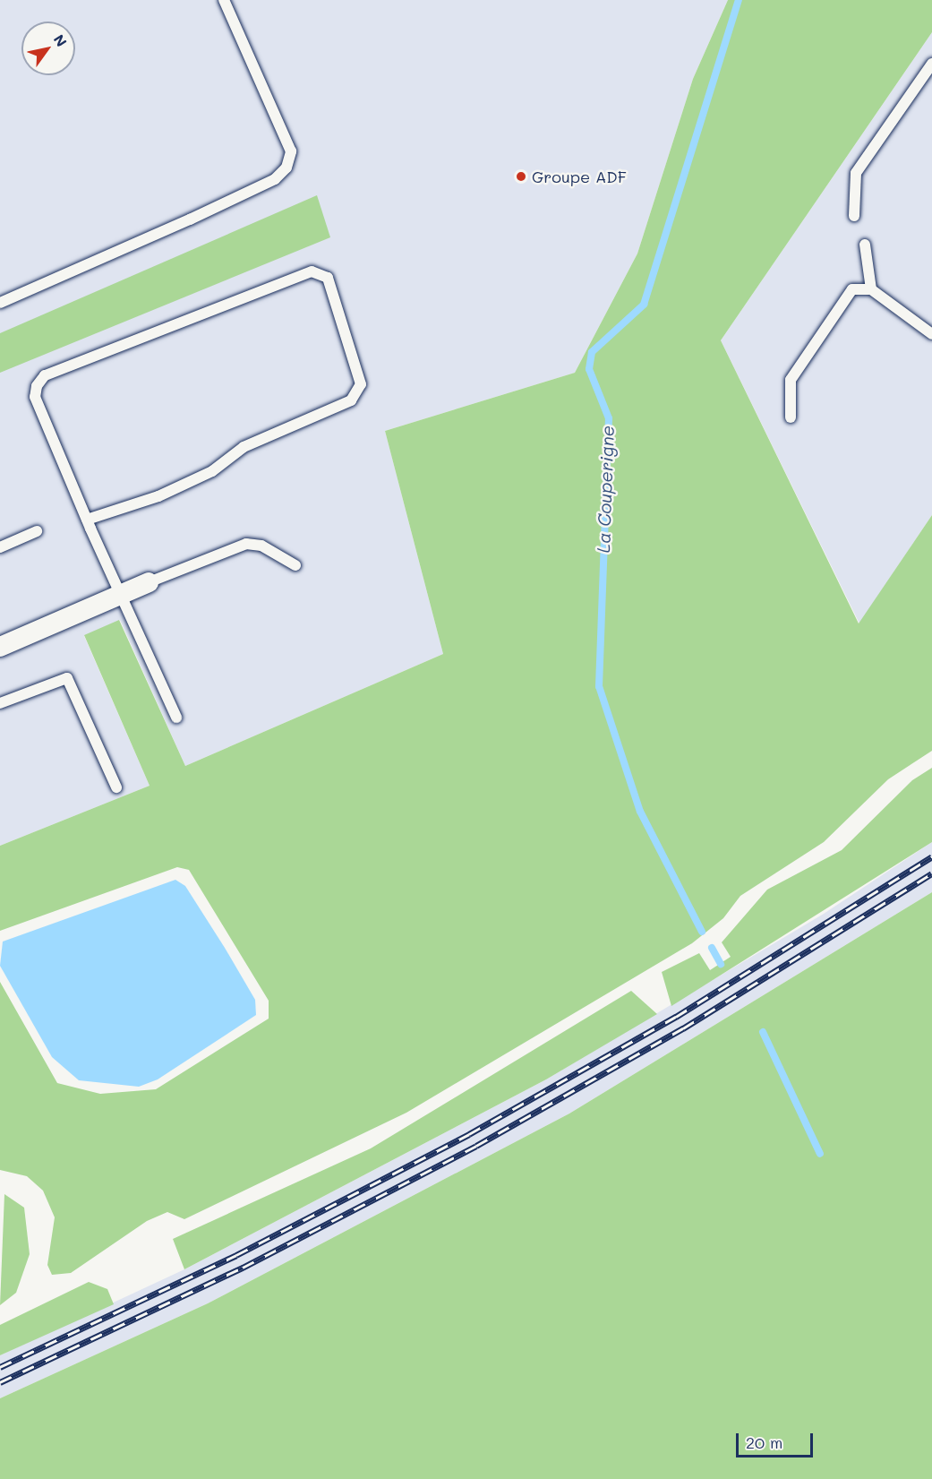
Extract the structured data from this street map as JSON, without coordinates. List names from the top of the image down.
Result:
{
  "water": ["La Couperigne"],
  "places": ["Groupe ADF"],
  "scale_bar": "20 m",
  "north": "top right"
}
